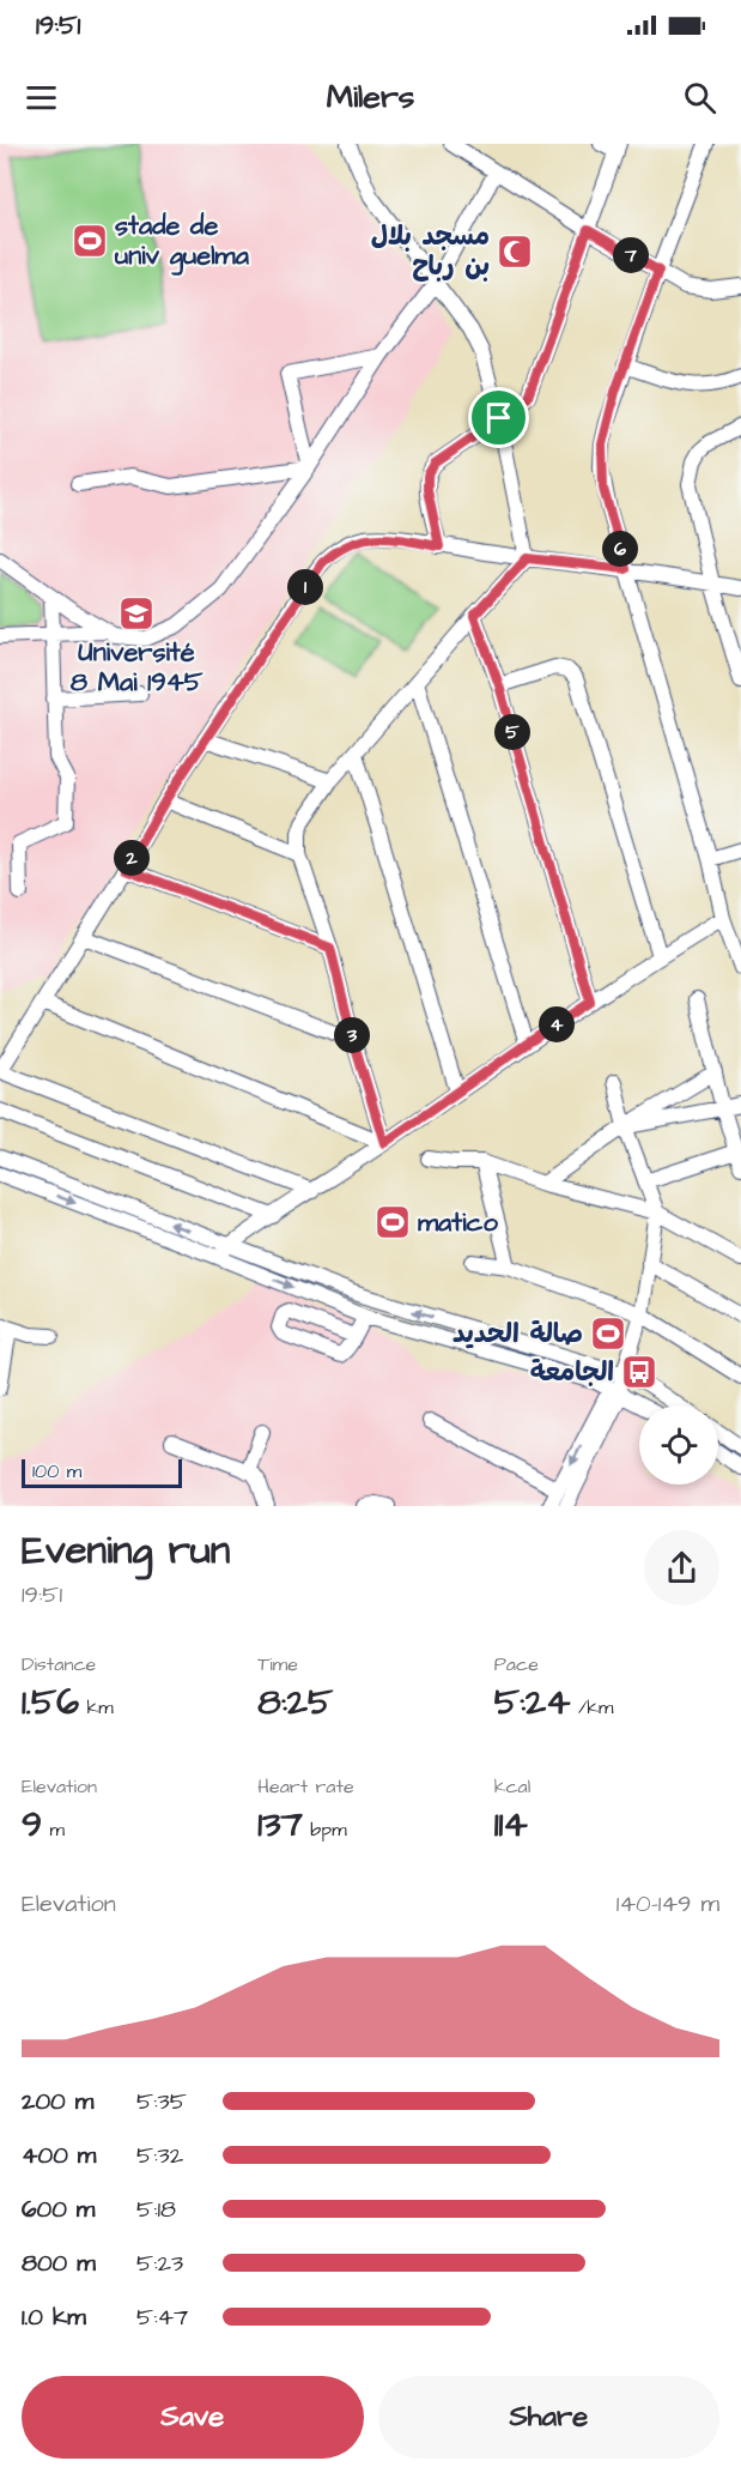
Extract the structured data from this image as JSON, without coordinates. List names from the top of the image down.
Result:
{
  "places": {
    "sports": ["stade de univ guelma", "matico", "صالة الحديد"],
    "mosque": ["مسجد بلال بن رباح"],
    "school or university": ["Université 8 Mai 1945"],
    "bus stop": ["الجامعة"]
  },
  "scale_bar": "100 m",
  "page": {
    "status": "19:51",
    "header": "Milers",
    "pins": [
      "7",
      "6",
      "1",
      "5",
      "2",
      "4",
      "3"
    ],
    "scale": "100 m",
    "heading": ["Evening run", "19:51"],
    "stats": [
      ["Distance", "1.56 km"],
      ["Time", "8:25"],
      ["Pace", "5:24 /km"],
      ["Elevation", "9 m"],
      ["Heart rate", "137 bpm"],
      ["kcal", "114"]
    ],
    "chart": ["Elevation", "140–149 m"],
    "list": [
      {
        "name": "200 m",
        "note": "5:35"
      },
      {
        "name": "400 m",
        "note": "5:32"
      },
      {
        "name": "600 m",
        "note": "5:18"
      },
      {
        "name": "800 m",
        "note": "5:23"
      },
      {
        "name": "1.0 km",
        "note": "5:47"
      }
    ],
    "buttons": ["Save", "Share"]
  }
}
